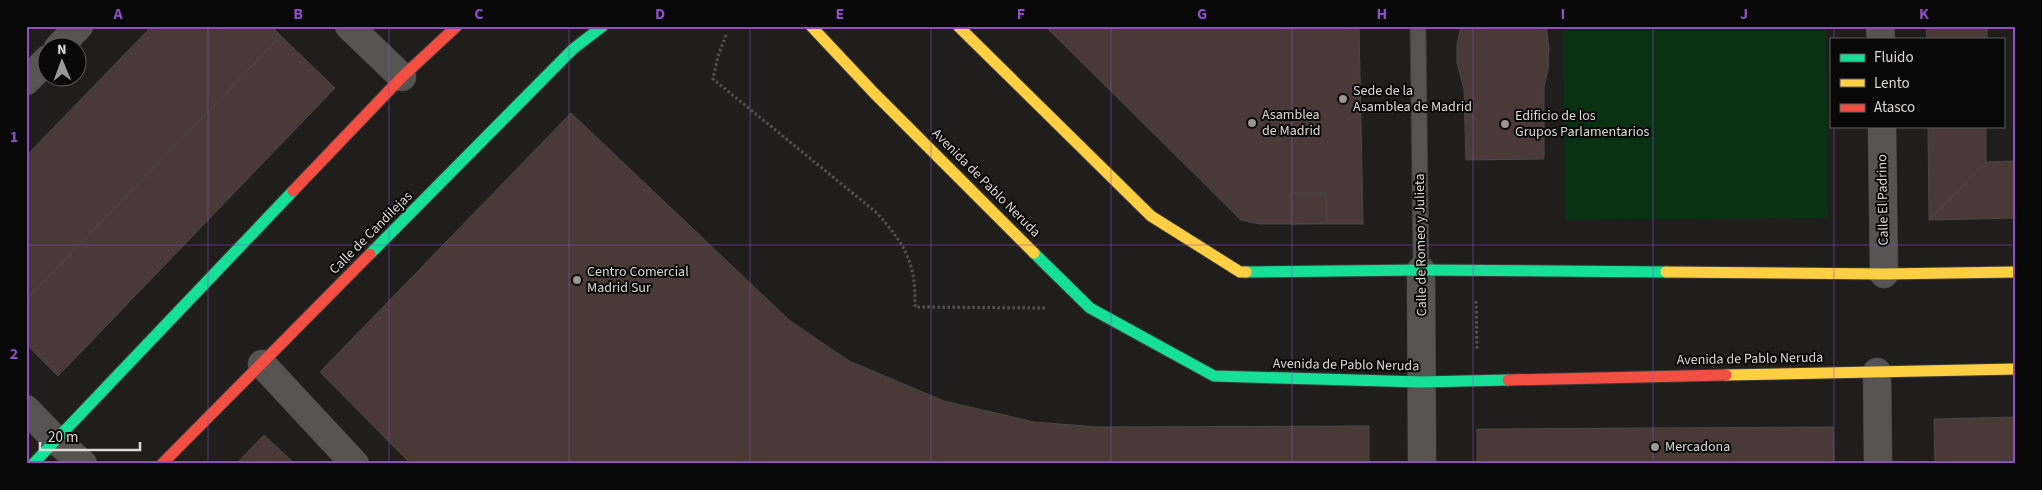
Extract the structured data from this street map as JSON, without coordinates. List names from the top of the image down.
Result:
{
  "streets": {
    "main road": ["Avenida de Pablo Neruda", "Calle de Candilejas"],
    "street": ["Calle El Padrino", "Calle de Romeo y Julieta"]
  },
  "crossings": [
    ["Avenida de Pablo Neruda", "Calle de Romeo y Julieta"]
  ],
  "places": [
    "Sede de la Asamblea de Madrid",
    "Asamblea de Madrid",
    "Edificio de los Grupos Parlamentarios",
    "Centro Comercial Madrid Sur",
    "Mercadona"
  ],
  "legend": ["Fluido", "Lento", "Atasco"],
  "scale_bar": "20 m",
  "north": "top",
  "grid": {
    "columns": [
      "A",
      "B",
      "C",
      "D",
      "E",
      "F",
      "G",
      "H",
      "I",
      "J",
      "K"
    ],
    "rows": ["1", "2"]
  }
}
